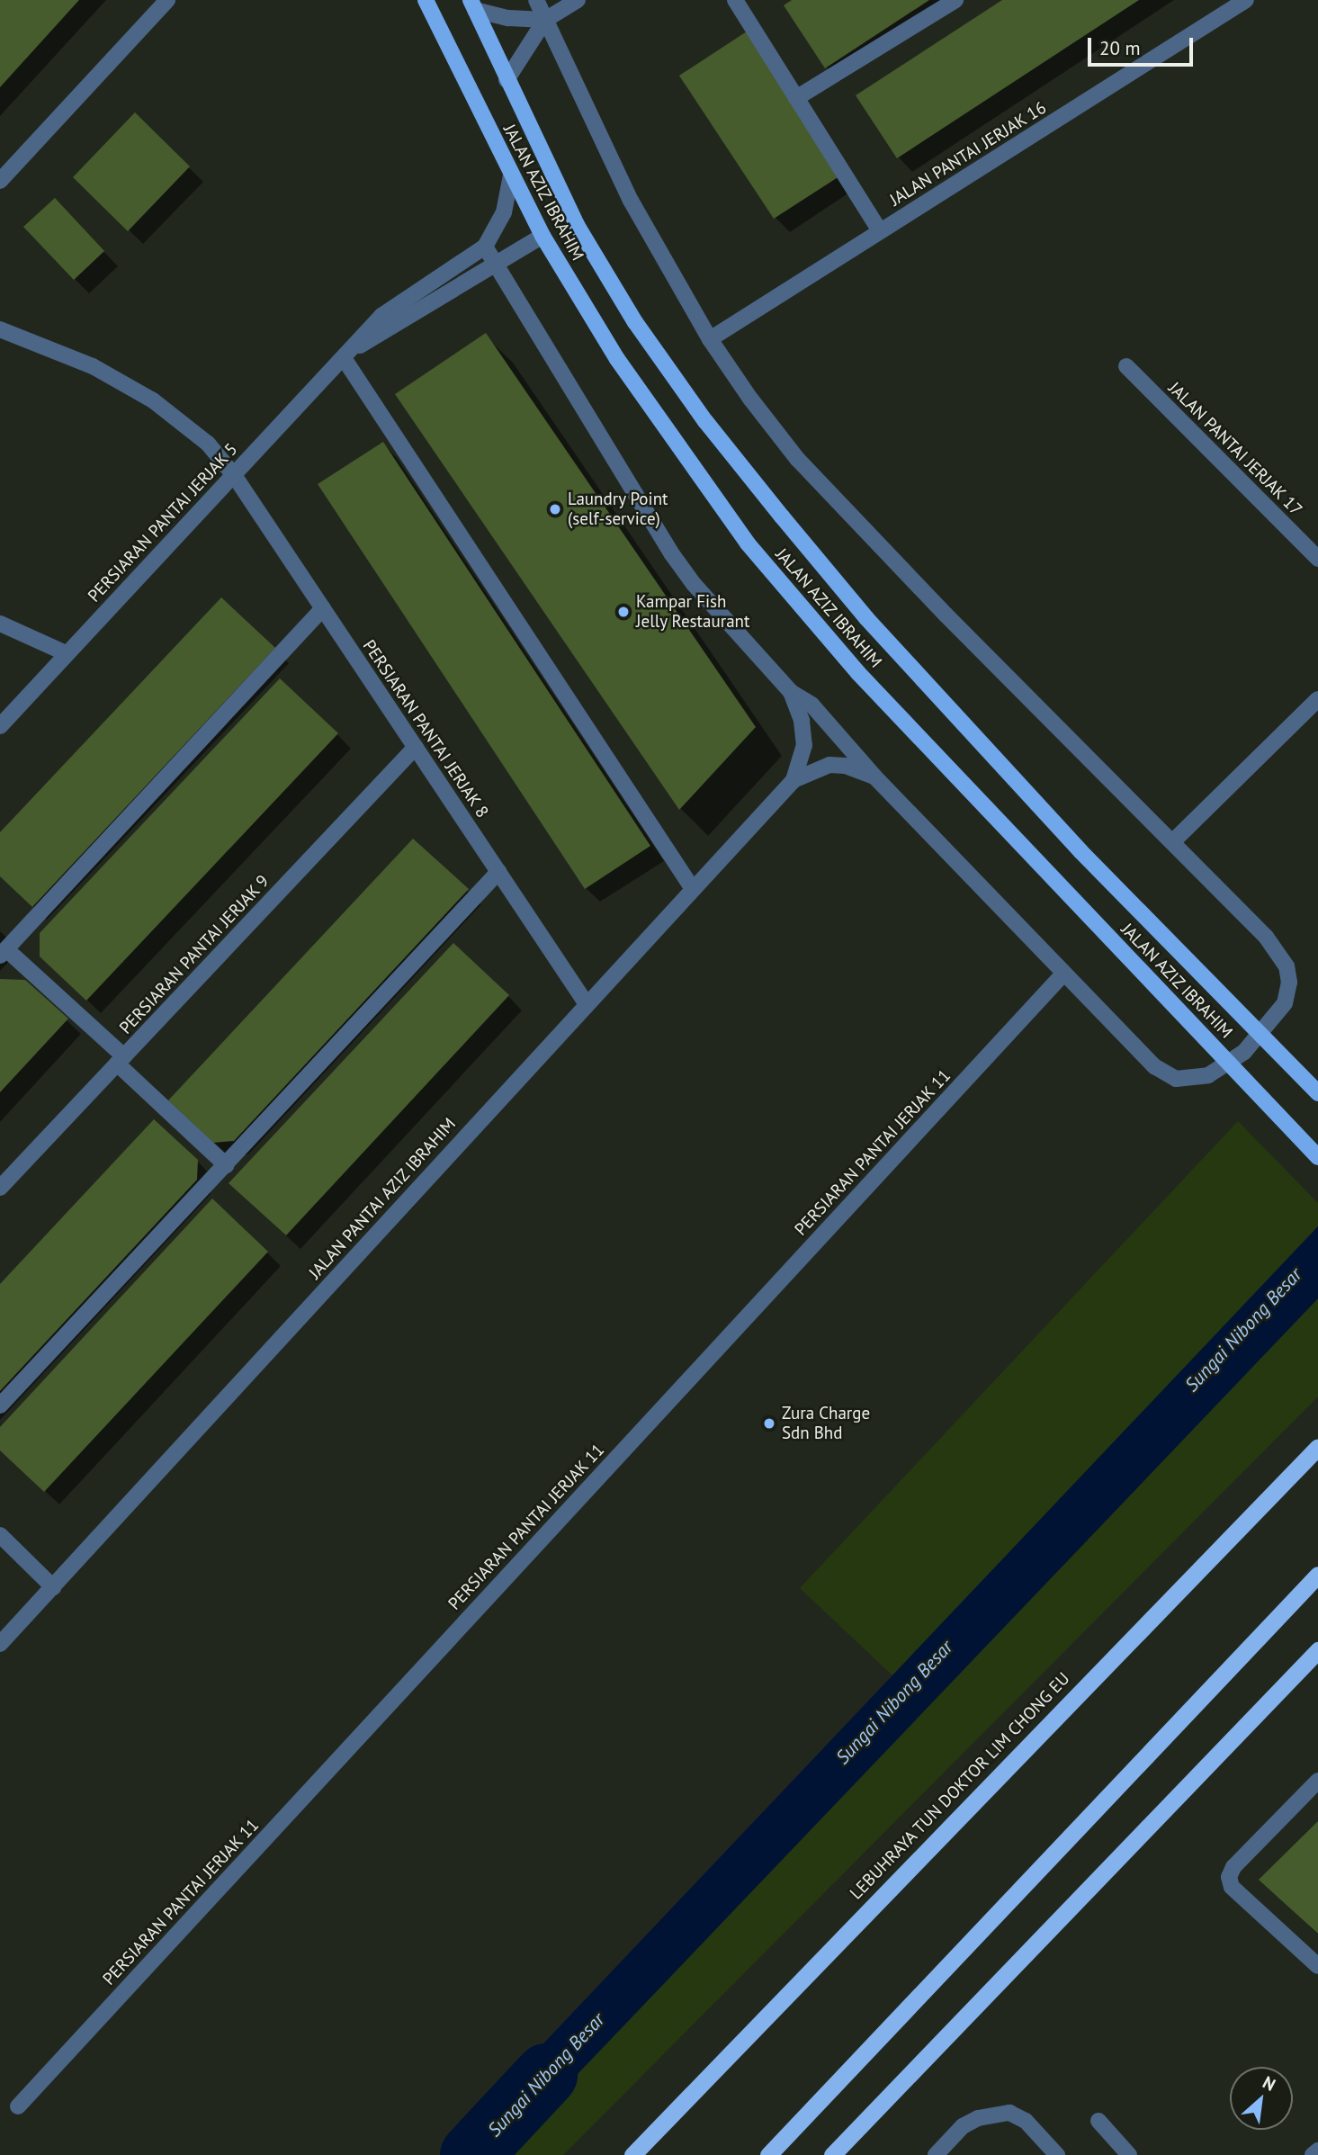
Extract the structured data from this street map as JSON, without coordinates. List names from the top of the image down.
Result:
{
  "streets": {
    "highway": ["LEBUHRAYA TUN DOKTOR LIM CHONG EU"],
    "main road": ["JALAN AZIZ IBRAHIM"],
    "street": [
      "JALAN PANTAI JERJAK 16",
      "JALAN PANTAI JERJAK 17",
      "PERSIARAN PANTAI JERJAK 5",
      "PERSIARAN PANTAI JERJAK 8",
      "PERSIARAN PANTAI JERJAK 9",
      "PERSIARAN PANTAI JERJAK 11",
      "JALAN PANTAI AZIZ IBRAHIM"
    ]
  },
  "crossings": [
    ["JALAN AZIZ IBRAHIM", "PERSIARAN PANTAI JERJAK 5"],
    ["PERSIARAN PANTAI JERJAK 5", "PERSIARAN PANTAI JERJAK 8"],
    ["PERSIARAN PANTAI JERJAK 8", "PERSIARAN PANTAI JERJAK 9"],
    ["PERSIARAN PANTAI JERJAK 8", "JALAN PANTAI AZIZ IBRAHIM"]
  ],
  "water": ["Sungai Nibong Besar"],
  "places": ["Laundry Point (self-service)", "Kampar Fish Jelly Restaurant", "Zura Charge Sdn Bhd"],
  "scale_bar": "20 m",
  "north": "top right"
}
